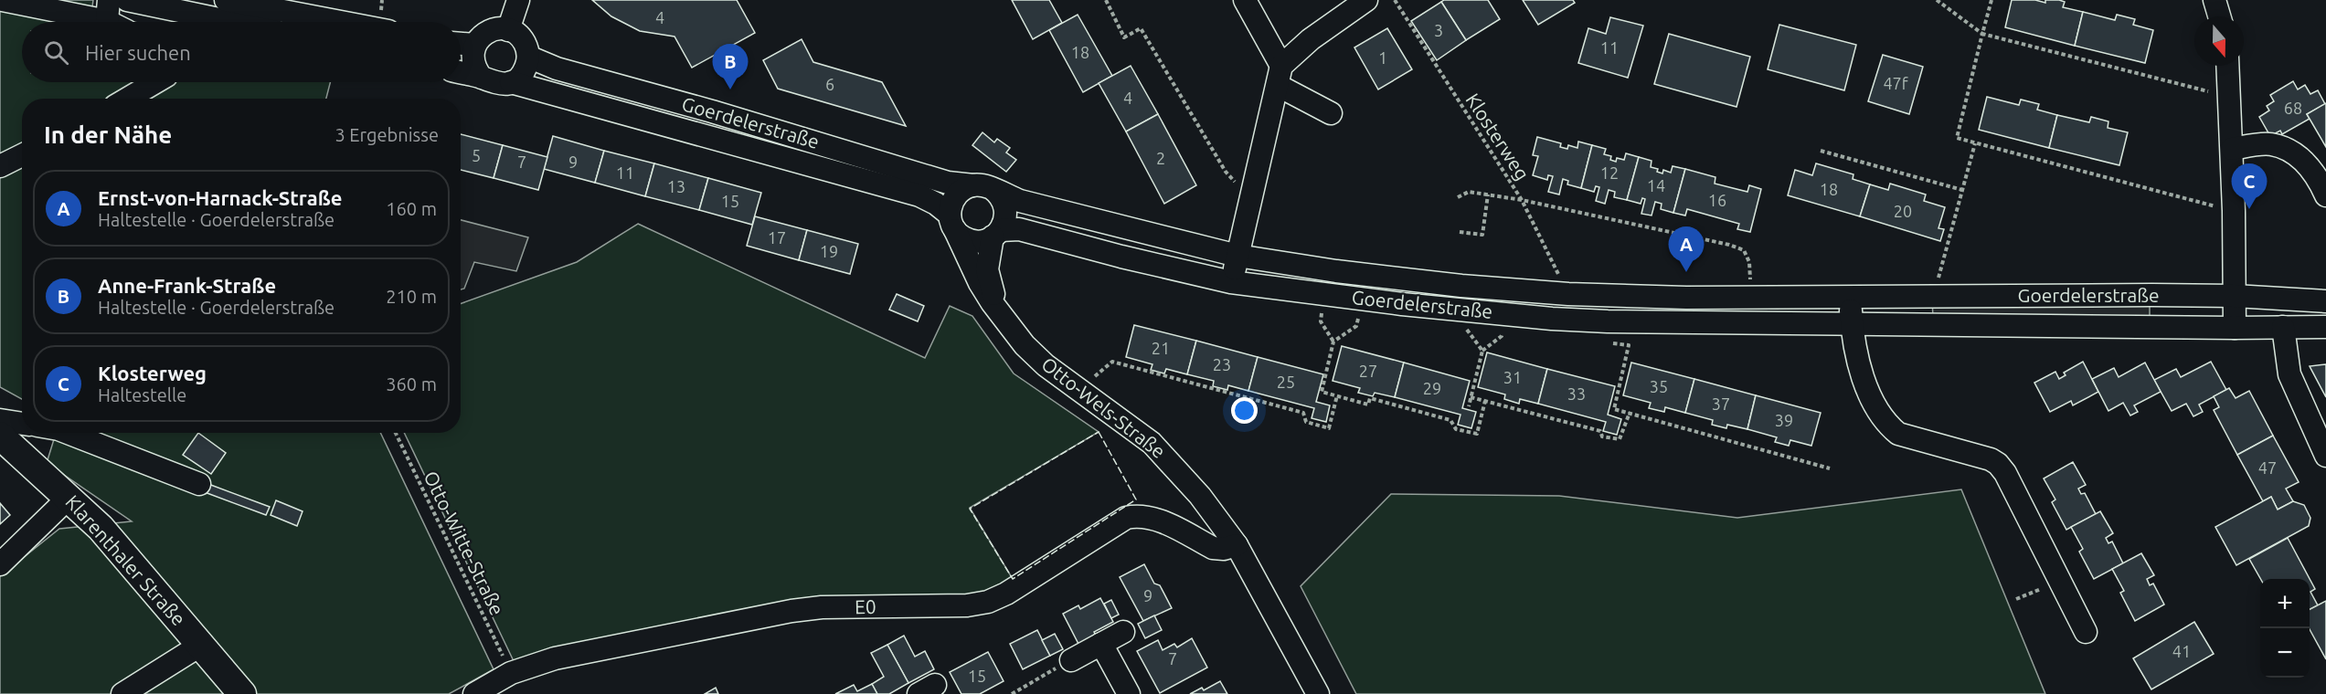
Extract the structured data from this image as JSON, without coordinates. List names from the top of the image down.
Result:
{
  "streets": {
    "main road": ["Klarenthaler Straße"],
    "street": ["Goerdelerstraße", "Otto-Wels-Straße", "E0"],
    "path": ["Klosterweg", "Otto-Witte-Straße"]
  },
  "crossings": [
    ["Goerdelerstraße", "Klosterweg"],
    ["Goerdelerstraße", "Otto-Wels-Straße"],
    ["Otto-Wels-Straße", "E0"],
    ["Otto-Witte-Straße", "E0"]
  ],
  "house_numbers": [
    "4",
    "3",
    "11",
    "18",
    "1",
    "47f",
    "6",
    "4",
    "68",
    "5",
    "2",
    "7",
    "9",
    "11",
    "12",
    "14",
    "13",
    "18",
    "16",
    "15",
    "20",
    "17",
    "19",
    "21",
    "23",
    "27",
    "31",
    "25",
    "35",
    "29",
    "33",
    "37",
    "39",
    "47",
    "9",
    "41",
    "7",
    "15"
  ],
  "north": "bottom",
  "page": {
    "search": "Hier suchen",
    "pins": ["B", "C", "A"],
    "heading": ["In der Nähe", "3 Ergebnisse"],
    "list": [
      {
        "mark": "A",
        "name": "Ernst-von-Harnack-Straße",
        "note": "Haltestelle · Goerdelerstraße",
        "value": "160 m"
      },
      {
        "mark": "B",
        "name": "Anne-Frank-Straße",
        "note": "Haltestelle · Goerdelerstraße",
        "value": "210 m"
      },
      {
        "mark": "C",
        "name": "Klosterweg",
        "note": "Haltestelle",
        "value": "360 m"
      }
    ],
    "map_buttons": ["+", "−"]
  }
}
